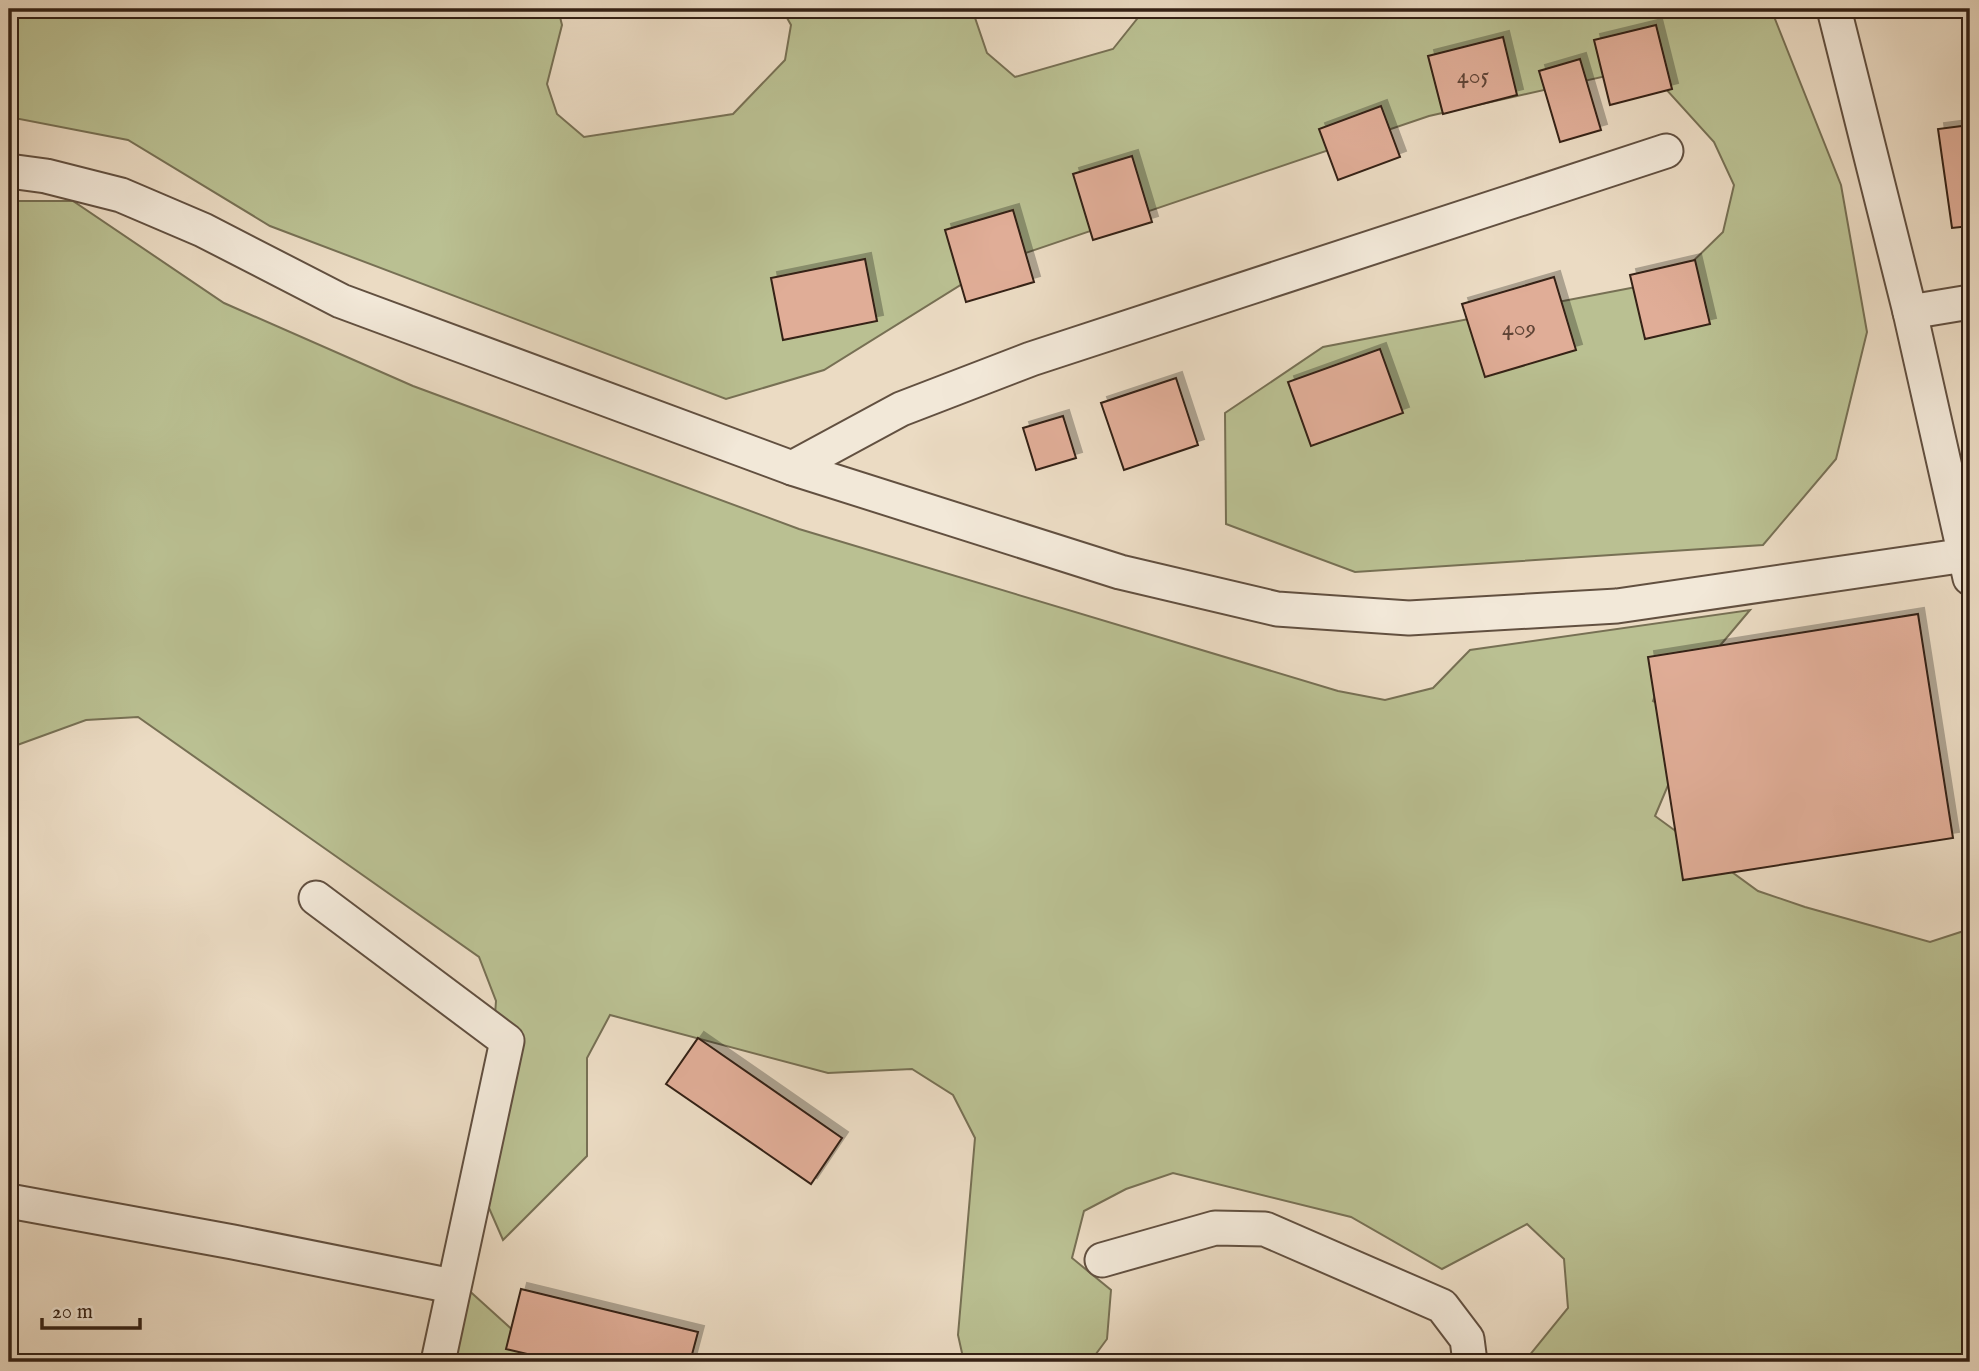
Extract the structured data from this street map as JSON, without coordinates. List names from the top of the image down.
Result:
{
  "house_numbers": ["405", "409"],
  "scale_bar": "20 m"
}
